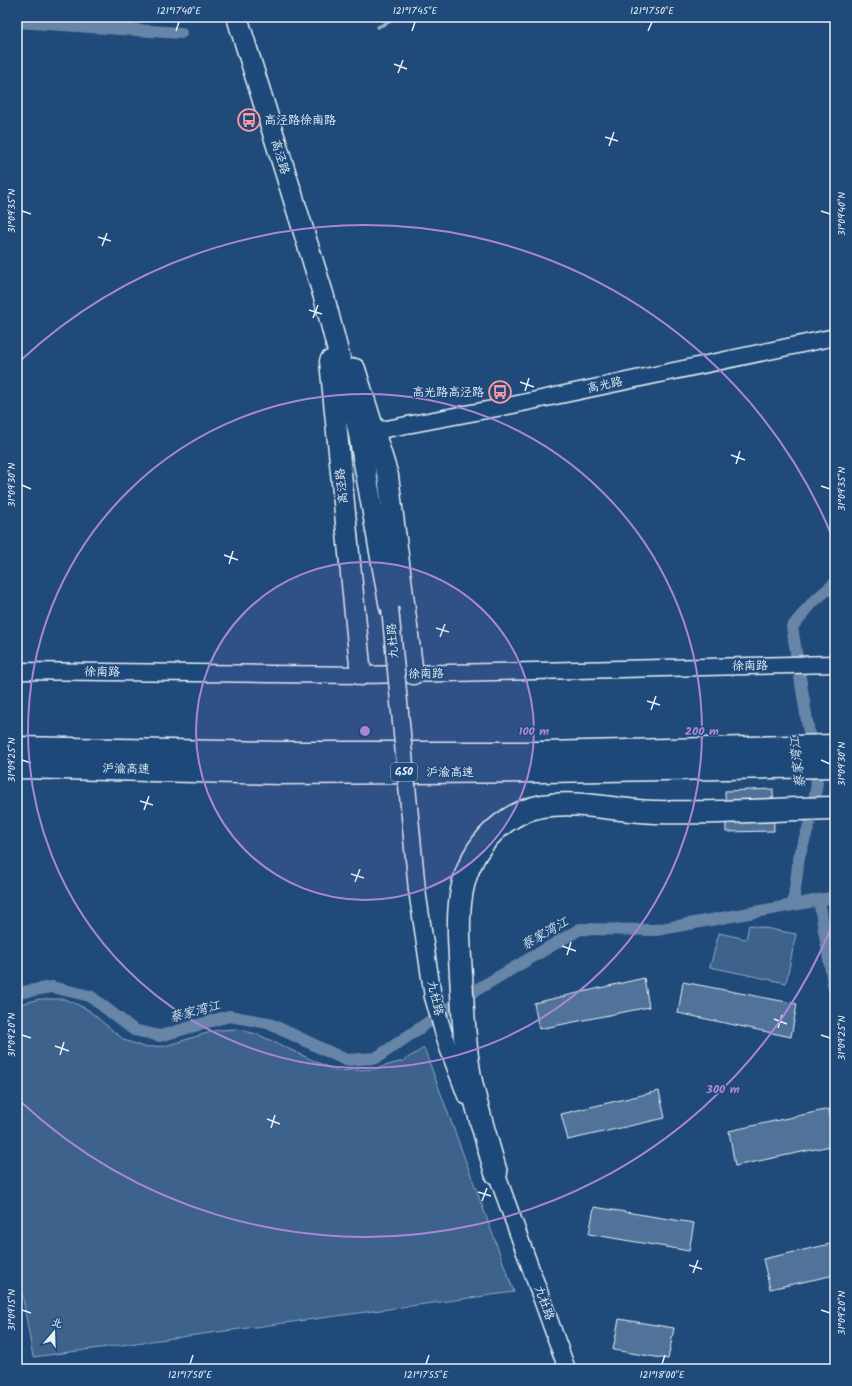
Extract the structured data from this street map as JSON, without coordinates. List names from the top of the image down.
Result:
{
  "streets": {
    "highway": ["沪渝高速", "G50"],
    "main road": ["高泾路"],
    "street": ["高光路", "九杜路", "徐南路"]
  },
  "crossings": [
    ["高泾路", "高光路"],
    ["高泾路", "九杜路"],
    ["高泾路", "徐南路"]
  ],
  "water": ["蔡家湾江"],
  "places": {
    "bus stop": ["高泾路徐南路", "高光路高泾路"]
  },
  "north": "top",
  "coordinates": [
    "121°17'40\"E",
    "121°17'45\"E",
    "121°17'50\"E",
    "31°09'35\"N",
    "31°09'40\"N",
    "31°09'30\"N",
    "31°09'25\"N",
    "31°09'20\"N",
    "31°09'15\"N",
    "121°17'55\"E",
    "121°18'00\"E"
  ],
  "rings": ["100 m", "200 m", "300 m"]
}
